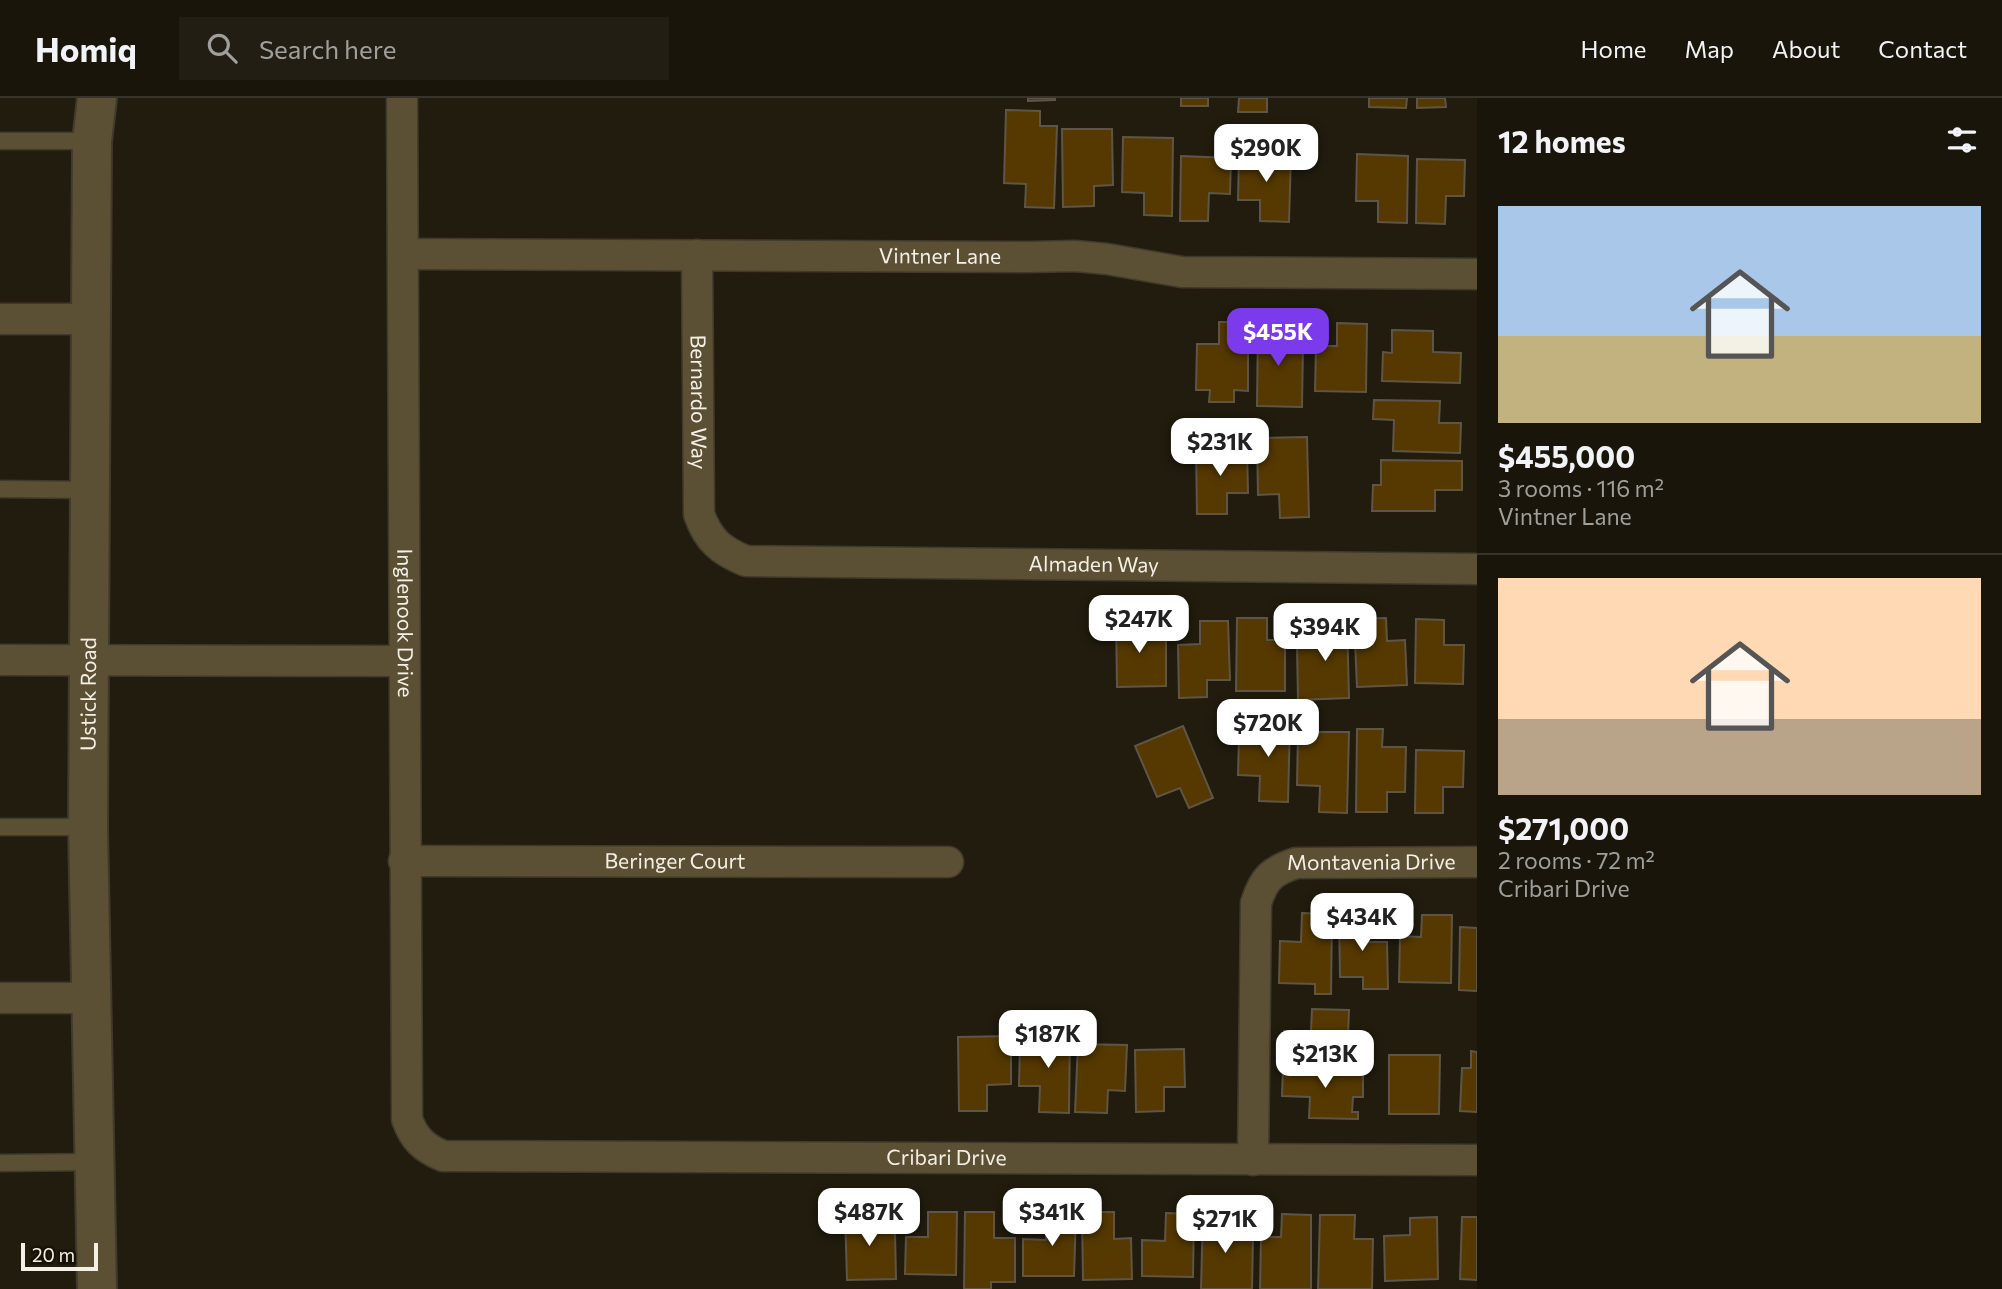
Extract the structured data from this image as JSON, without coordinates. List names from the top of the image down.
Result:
{
  "streets": {
    "street": [
      "Vintner Lane",
      "Bernardo Way",
      "Almaden Way",
      "Inglenook Drive",
      "Ustick Road",
      "Beringer Court",
      "Montavenia Drive",
      "Cribari Drive"
    ]
  },
  "crossings": [
    ["Vintner Lane", "Bernardo Way"],
    ["Vintner Lane", "Inglenook Drive"],
    ["Bernardo Way", "Almaden Way"],
    ["Inglenook Drive", "Beringer Court"],
    ["Inglenook Drive", "Cribari Drive"],
    ["Montavenia Drive", "Cribari Drive"]
  ],
  "scale_bar": "20 m",
  "page": {
    "header": "Homiq",
    "search": "Search here",
    "nav": [
      "Home",
      "Map",
      "About",
      "Contact"
    ],
    "heading": "12 homes",
    "price": [
      "$290K",
      "$455K",
      "$231K",
      "$247K",
      "$394K",
      "$720K",
      "$434K",
      "$187K",
      "$213K",
      "$487K",
      "$341K",
      "$271K"
    ],
    "list": [
      {
        "name": "$455,000",
        "note": "3 rooms · 116 m² · Vintner Lane"
      },
      {
        "name": "$271,000",
        "note": "2 rooms · 72 m² · Cribari Drive"
      }
    ],
    "scale": "20 m"
  }
}
